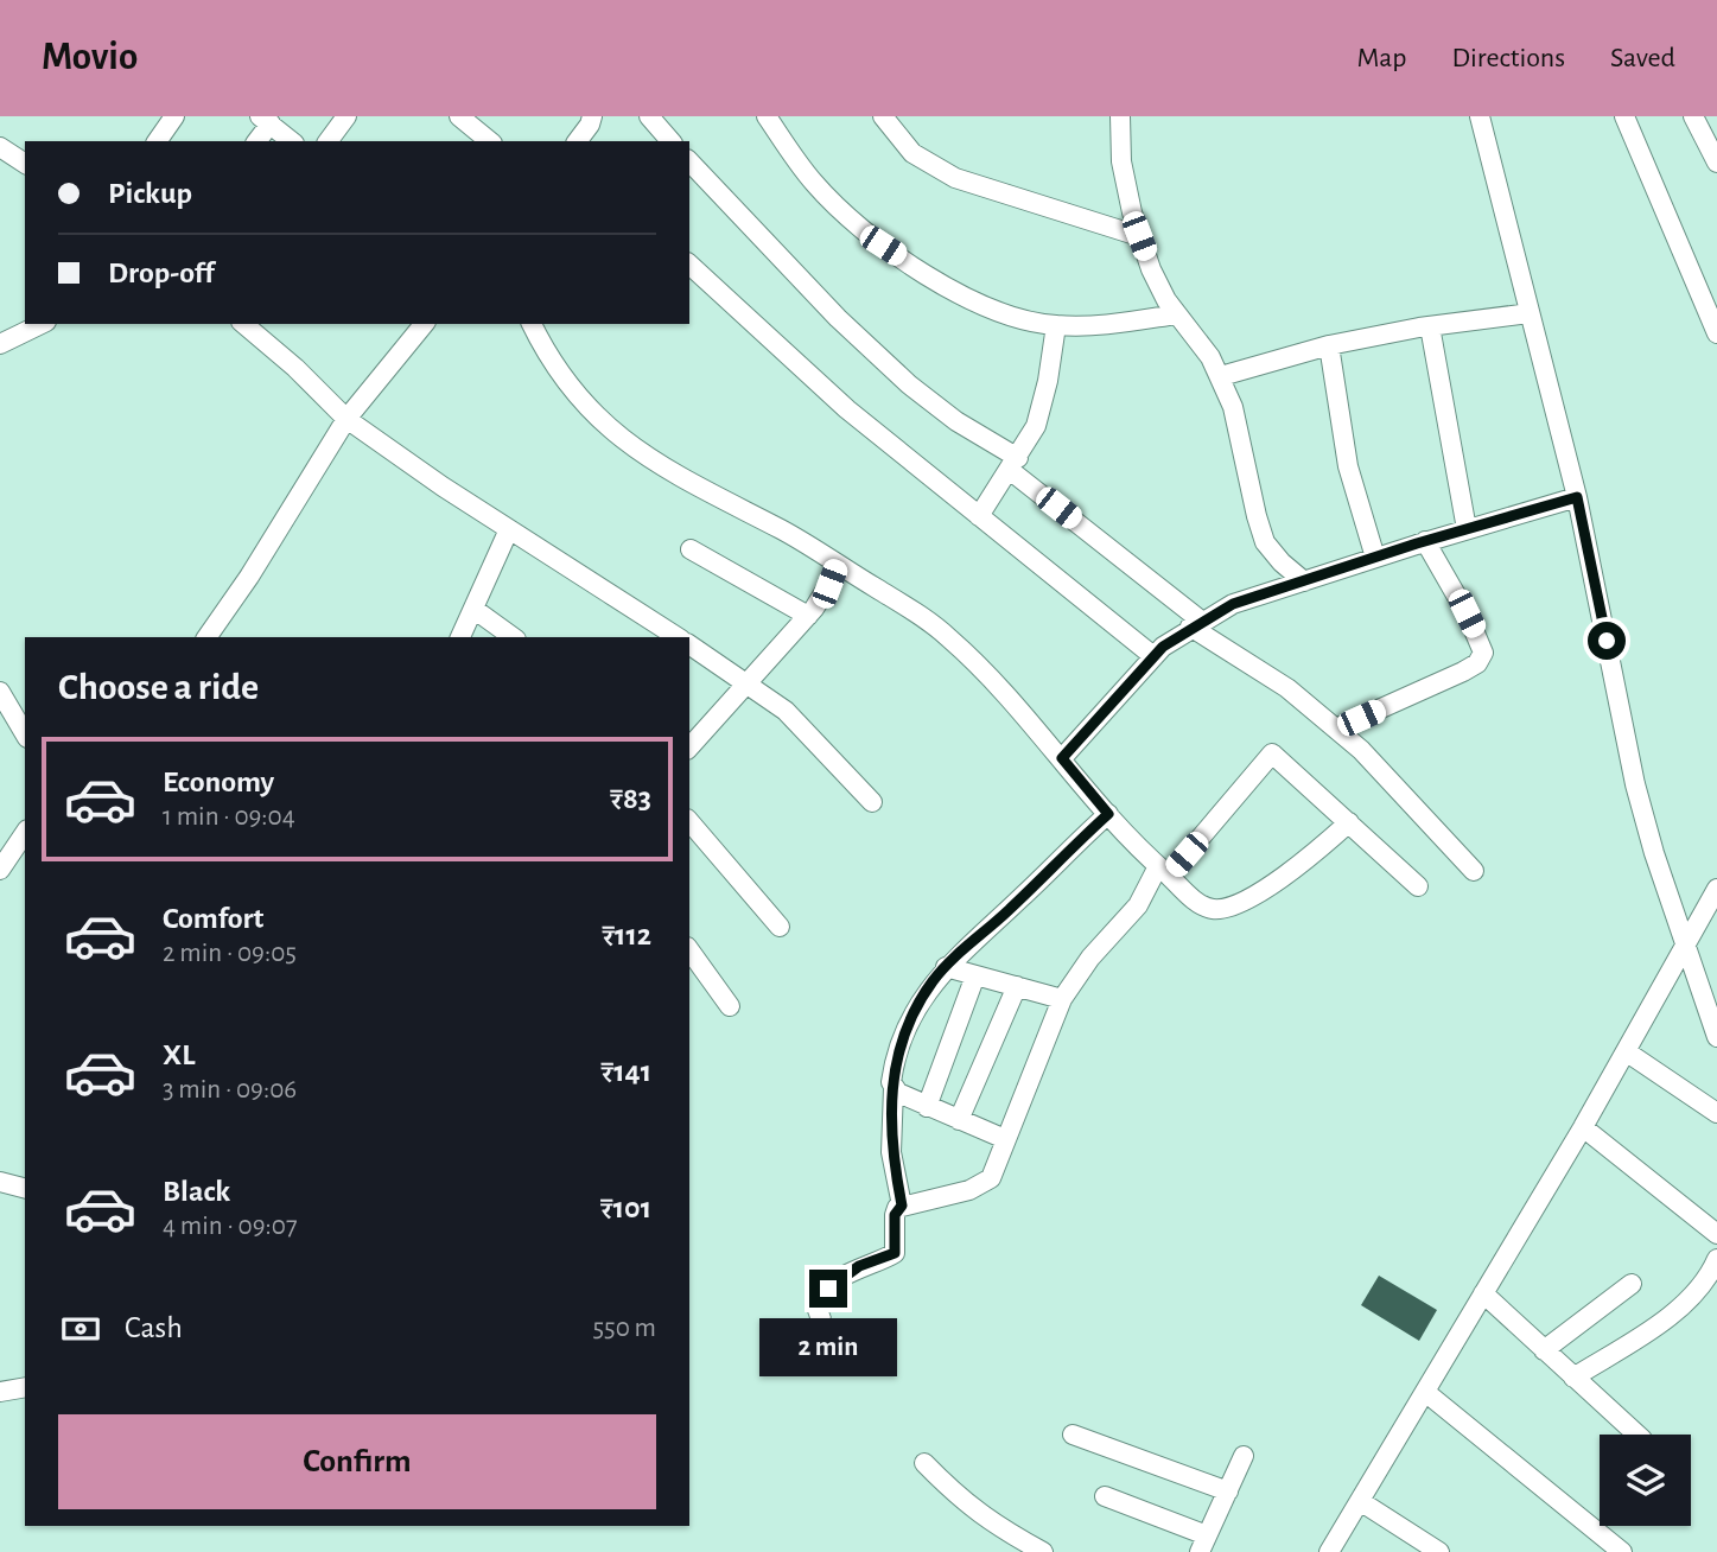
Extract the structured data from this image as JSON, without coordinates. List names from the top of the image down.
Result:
{
  "page": {
    "header": "Movio",
    "nav": ["Map", "Directions", "Saved"],
    "banner": ["Pickup", "Drop-off"],
    "heading": "Choose a ride",
    "list": [
      {
        "name": "Economy",
        "note": "1 min · 09:04",
        "value": "₹83"
      },
      {
        "name": "Comfort",
        "note": "2 min · 09:05",
        "value": "₹112"
      },
      {
        "name": "XL",
        "note": "3 min · 09:06",
        "value": "₹141"
      },
      {
        "name": "Black",
        "note": "4 min · 09:07",
        "value": "₹101"
      }
    ],
    "pay": ["Cash", "550 m"],
    "bubble": "2 min",
    "buttons": "Confirm"
  }
}
